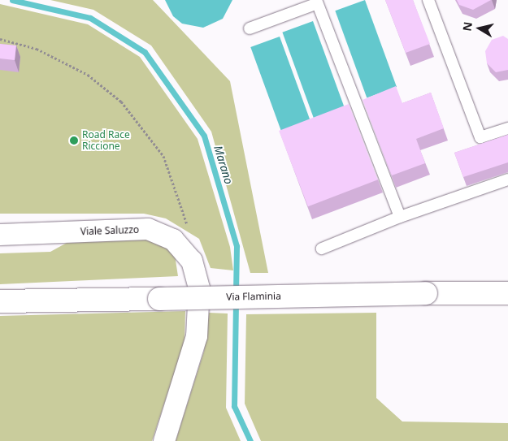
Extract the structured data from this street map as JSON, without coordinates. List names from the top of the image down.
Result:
{
  "streets": {
    "main road": ["Via Flaminia"],
    "street": ["Viale Saluzzo"]
  },
  "water": ["Marano"],
  "places": ["Road Race Riccione"],
  "north": "left"
}
